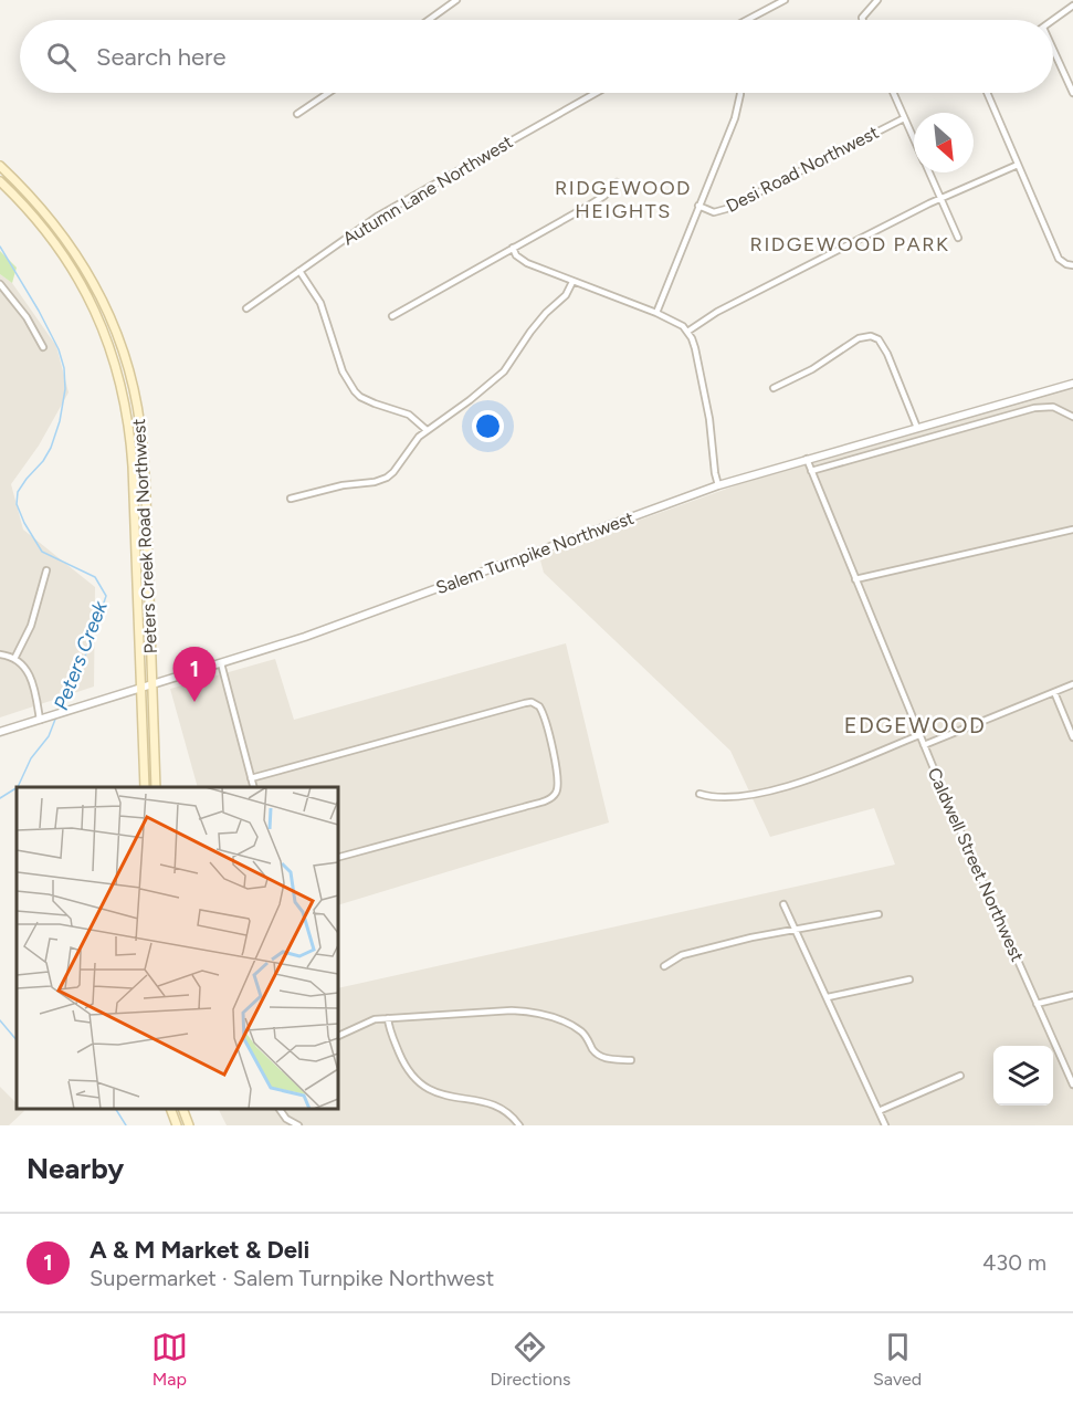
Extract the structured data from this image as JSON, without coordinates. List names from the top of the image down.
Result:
{
  "streets": {
    "main road": ["Peters Creek Road Northwest"],
    "street": [
      "Desi Road Northwest",
      "Autumn Lane Northwest",
      "Salem Turnpike Northwest",
      "Caldwell Street Northwest"
    ]
  },
  "crossings": [
    ["Peters Creek Road Northwest", "Salem Turnpike Northwest"],
    ["Salem Turnpike Northwest", "Caldwell Street Northwest"]
  ],
  "districts": ["RIDGEWOOD HEIGHTS", "RIDGEWOOD PARK", "EDGEWOOD"],
  "water": ["Peters Creek"],
  "north": "bottom right",
  "page": {
    "search": "Search here",
    "pins": "1",
    "heading": "Nearby",
    "list": [
      {
        "mark": "1",
        "name": "A & M Market & Deli",
        "note": "Supermarket · Salem Turnpike Northwest",
        "value": "430 m"
      }
    ],
    "nav": ["Map", "Directions", "Saved"]
  }
}
